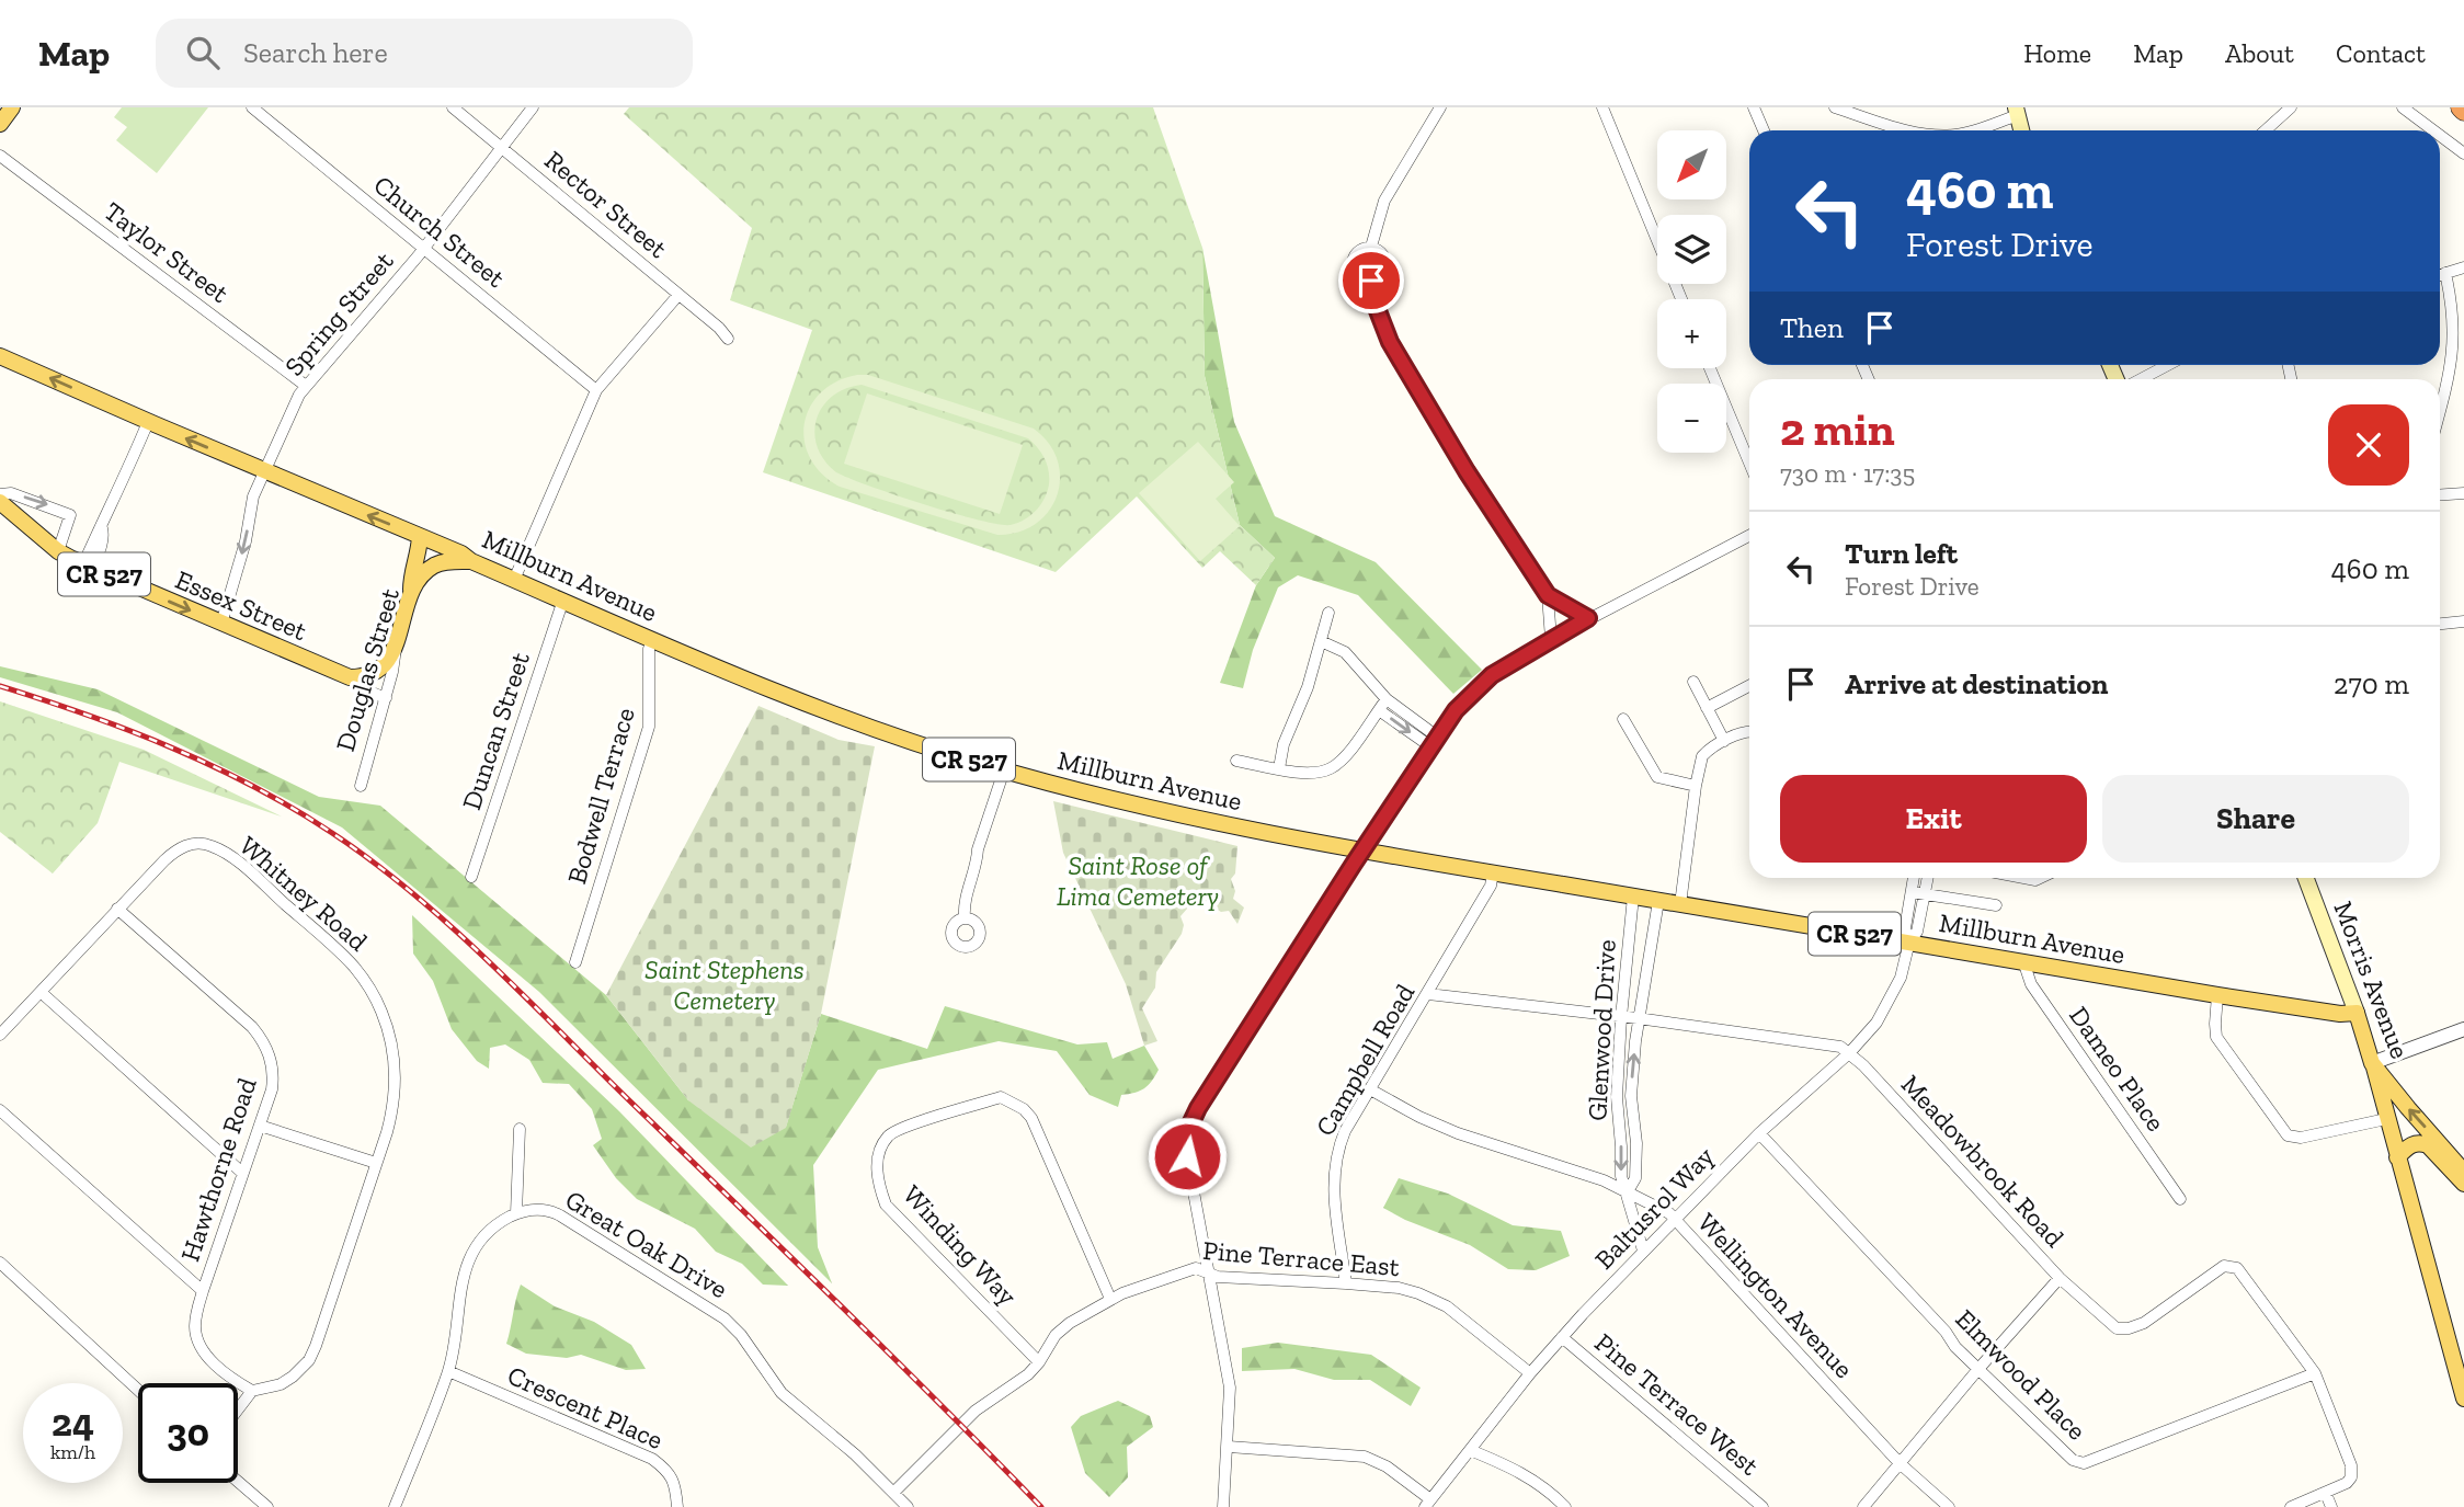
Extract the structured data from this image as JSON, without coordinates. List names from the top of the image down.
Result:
{
  "streets": {
    "main road": [
      "CR 527",
      "Millburn Avenue",
      "Essex Street",
      "Douglas Street",
      "Morris Avenue"
    ],
    "street": [
      "Rector Street",
      "Church Street",
      "Taylor Street",
      "Spring Street",
      "Duncan Street",
      "Bodwell Terrace",
      "Whitney Road",
      "Glenwood Drive",
      "Campbell Road",
      "Dameo Place",
      "Meadowbrook Road",
      "Hawthorne Road",
      "Baltusrol Way",
      "Great Oak Drive",
      "Winding Way",
      "Pine Terrace East",
      "Wellington Avenue",
      "Elmwood Place",
      "Pine Terrace West",
      "Crescent Place"
    ]
  },
  "crossings": [
    ["Rector Street", "Spring Street"],
    ["Church Street", "Spring Street"],
    ["Taylor Street", "Spring Street"],
    ["Spring Street", "Millburn Avenue"],
    ["Spring Street", "Essex Street"],
    ["Millburn Avenue", "Douglas Street"],
    ["Millburn Avenue", "Duncan Street"],
    ["Millburn Avenue", "Bodwell Terrace"],
    ["Millburn Avenue", "Morris Avenue"],
    ["Millburn Avenue", "Glenwood Drive"],
    ["Millburn Avenue", "Campbell Road"],
    ["Millburn Avenue", "Dameo Place"],
    ["Millburn Avenue", "Baltusrol Way"],
    ["Essex Street", "Douglas Street"],
    ["Whitney Road", "Hawthorne Road"],
    ["Glenwood Drive", "Meadowbrook Road"],
    ["Glenwood Drive", "Wellington Avenue"],
    ["Campbell Road", "Meadowbrook Road"],
    ["Campbell Road", "Pine Terrace East"],
    ["Campbell Road", "Wellington Avenue"],
    ["Meadowbrook Road", "Baltusrol Way"],
    ["Meadowbrook Road", "Elmwood Place"],
    ["Baltusrol Way", "Pine Terrace East"],
    ["Baltusrol Way", "Wellington Avenue"],
    ["Baltusrol Way", "Elmwood Place"],
    ["Baltusrol Way", "Pine Terrace West"],
    ["Great Oak Drive", "Pine Terrace East"],
    ["Winding Way", "Pine Terrace East"]
  ],
  "parks": ["Saint Rose of Lima Cemetery", "Saint Stephens Cemetery"],
  "north": "bottom left",
  "page": {
    "header": "Map",
    "search": "Search here",
    "nav": [
      "Home",
      "Map",
      "About",
      "Contact"
    ],
    "map_buttons": ["+", "−"],
    "turn": ["460 m", "Forest Drive"],
    "then": "Then",
    "heading": ["2 min", "730 m · 17:35"],
    "list": [
      {
        "name": "Turn left",
        "note": "Forest Drive",
        "value": "460 m"
      },
      {
        "name": "Arrive at destination",
        "value": "270 m"
      }
    ],
    "buttons": ["Exit", "Share"],
    "speed": "24 km/h",
    "limit": "30"
  }
}
